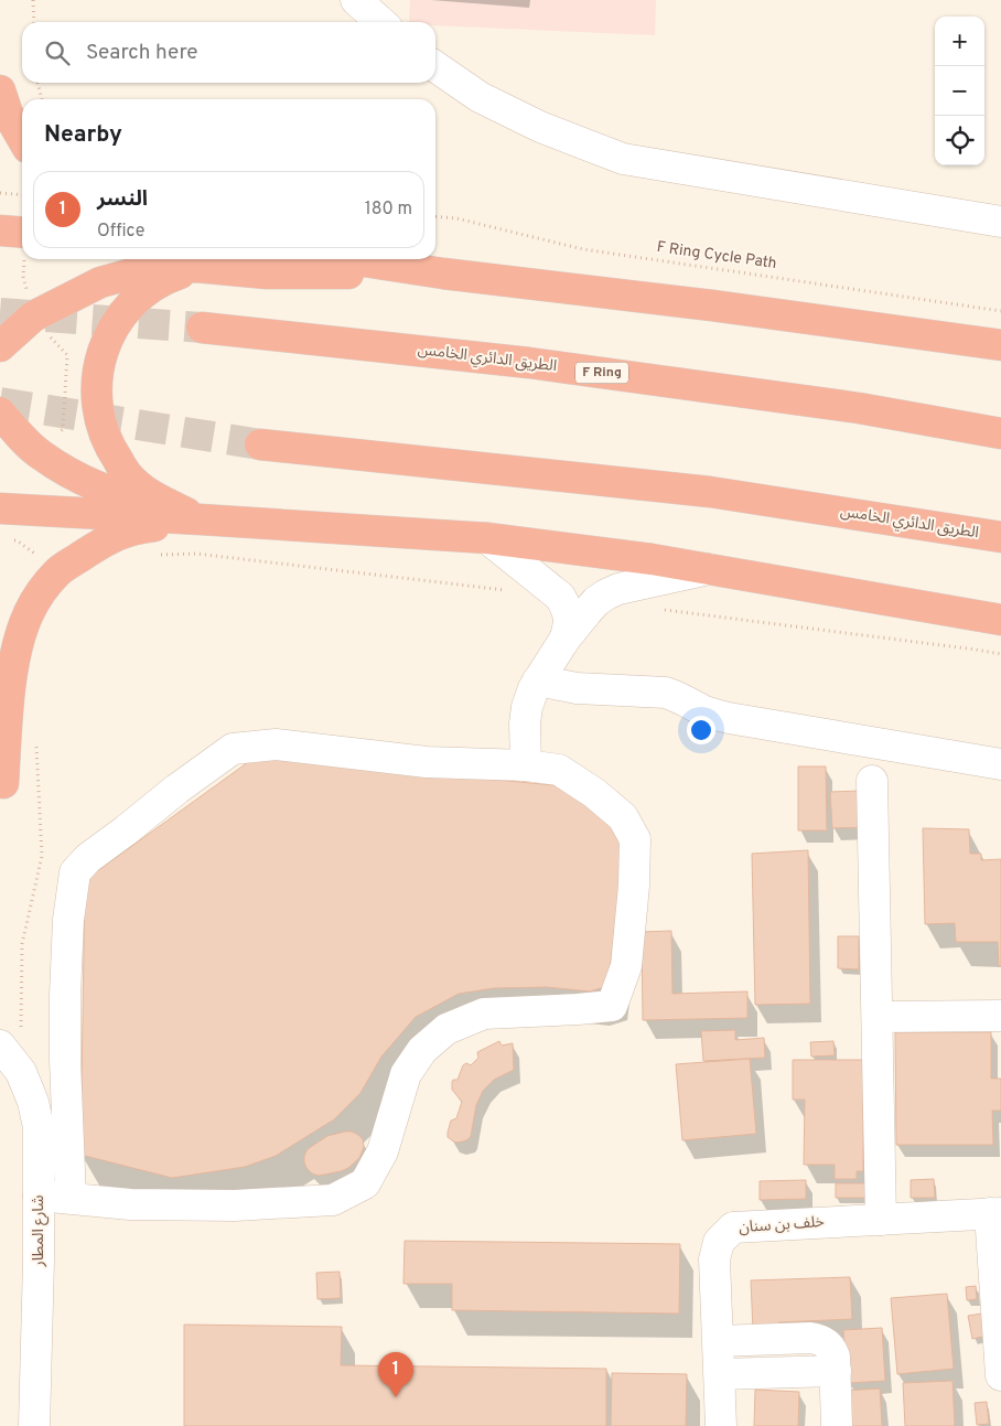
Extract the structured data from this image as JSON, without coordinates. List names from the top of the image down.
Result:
{
  "streets": {
    "highway": ["الطريق الدائري الخامس", "F Ring"],
    "street": ["خلف بن سنان", "شارع المطار"],
    "path": ["F Ring Cycle Path"]
  },
  "page": {
    "map_buttons": ["+", "−"],
    "search": "Search here",
    "heading": "Nearby",
    "list": [
      {
        "mark": "1",
        "name": "النسر",
        "note": "Office",
        "value": "180 m"
      }
    ],
    "pins": "1"
  }
}
